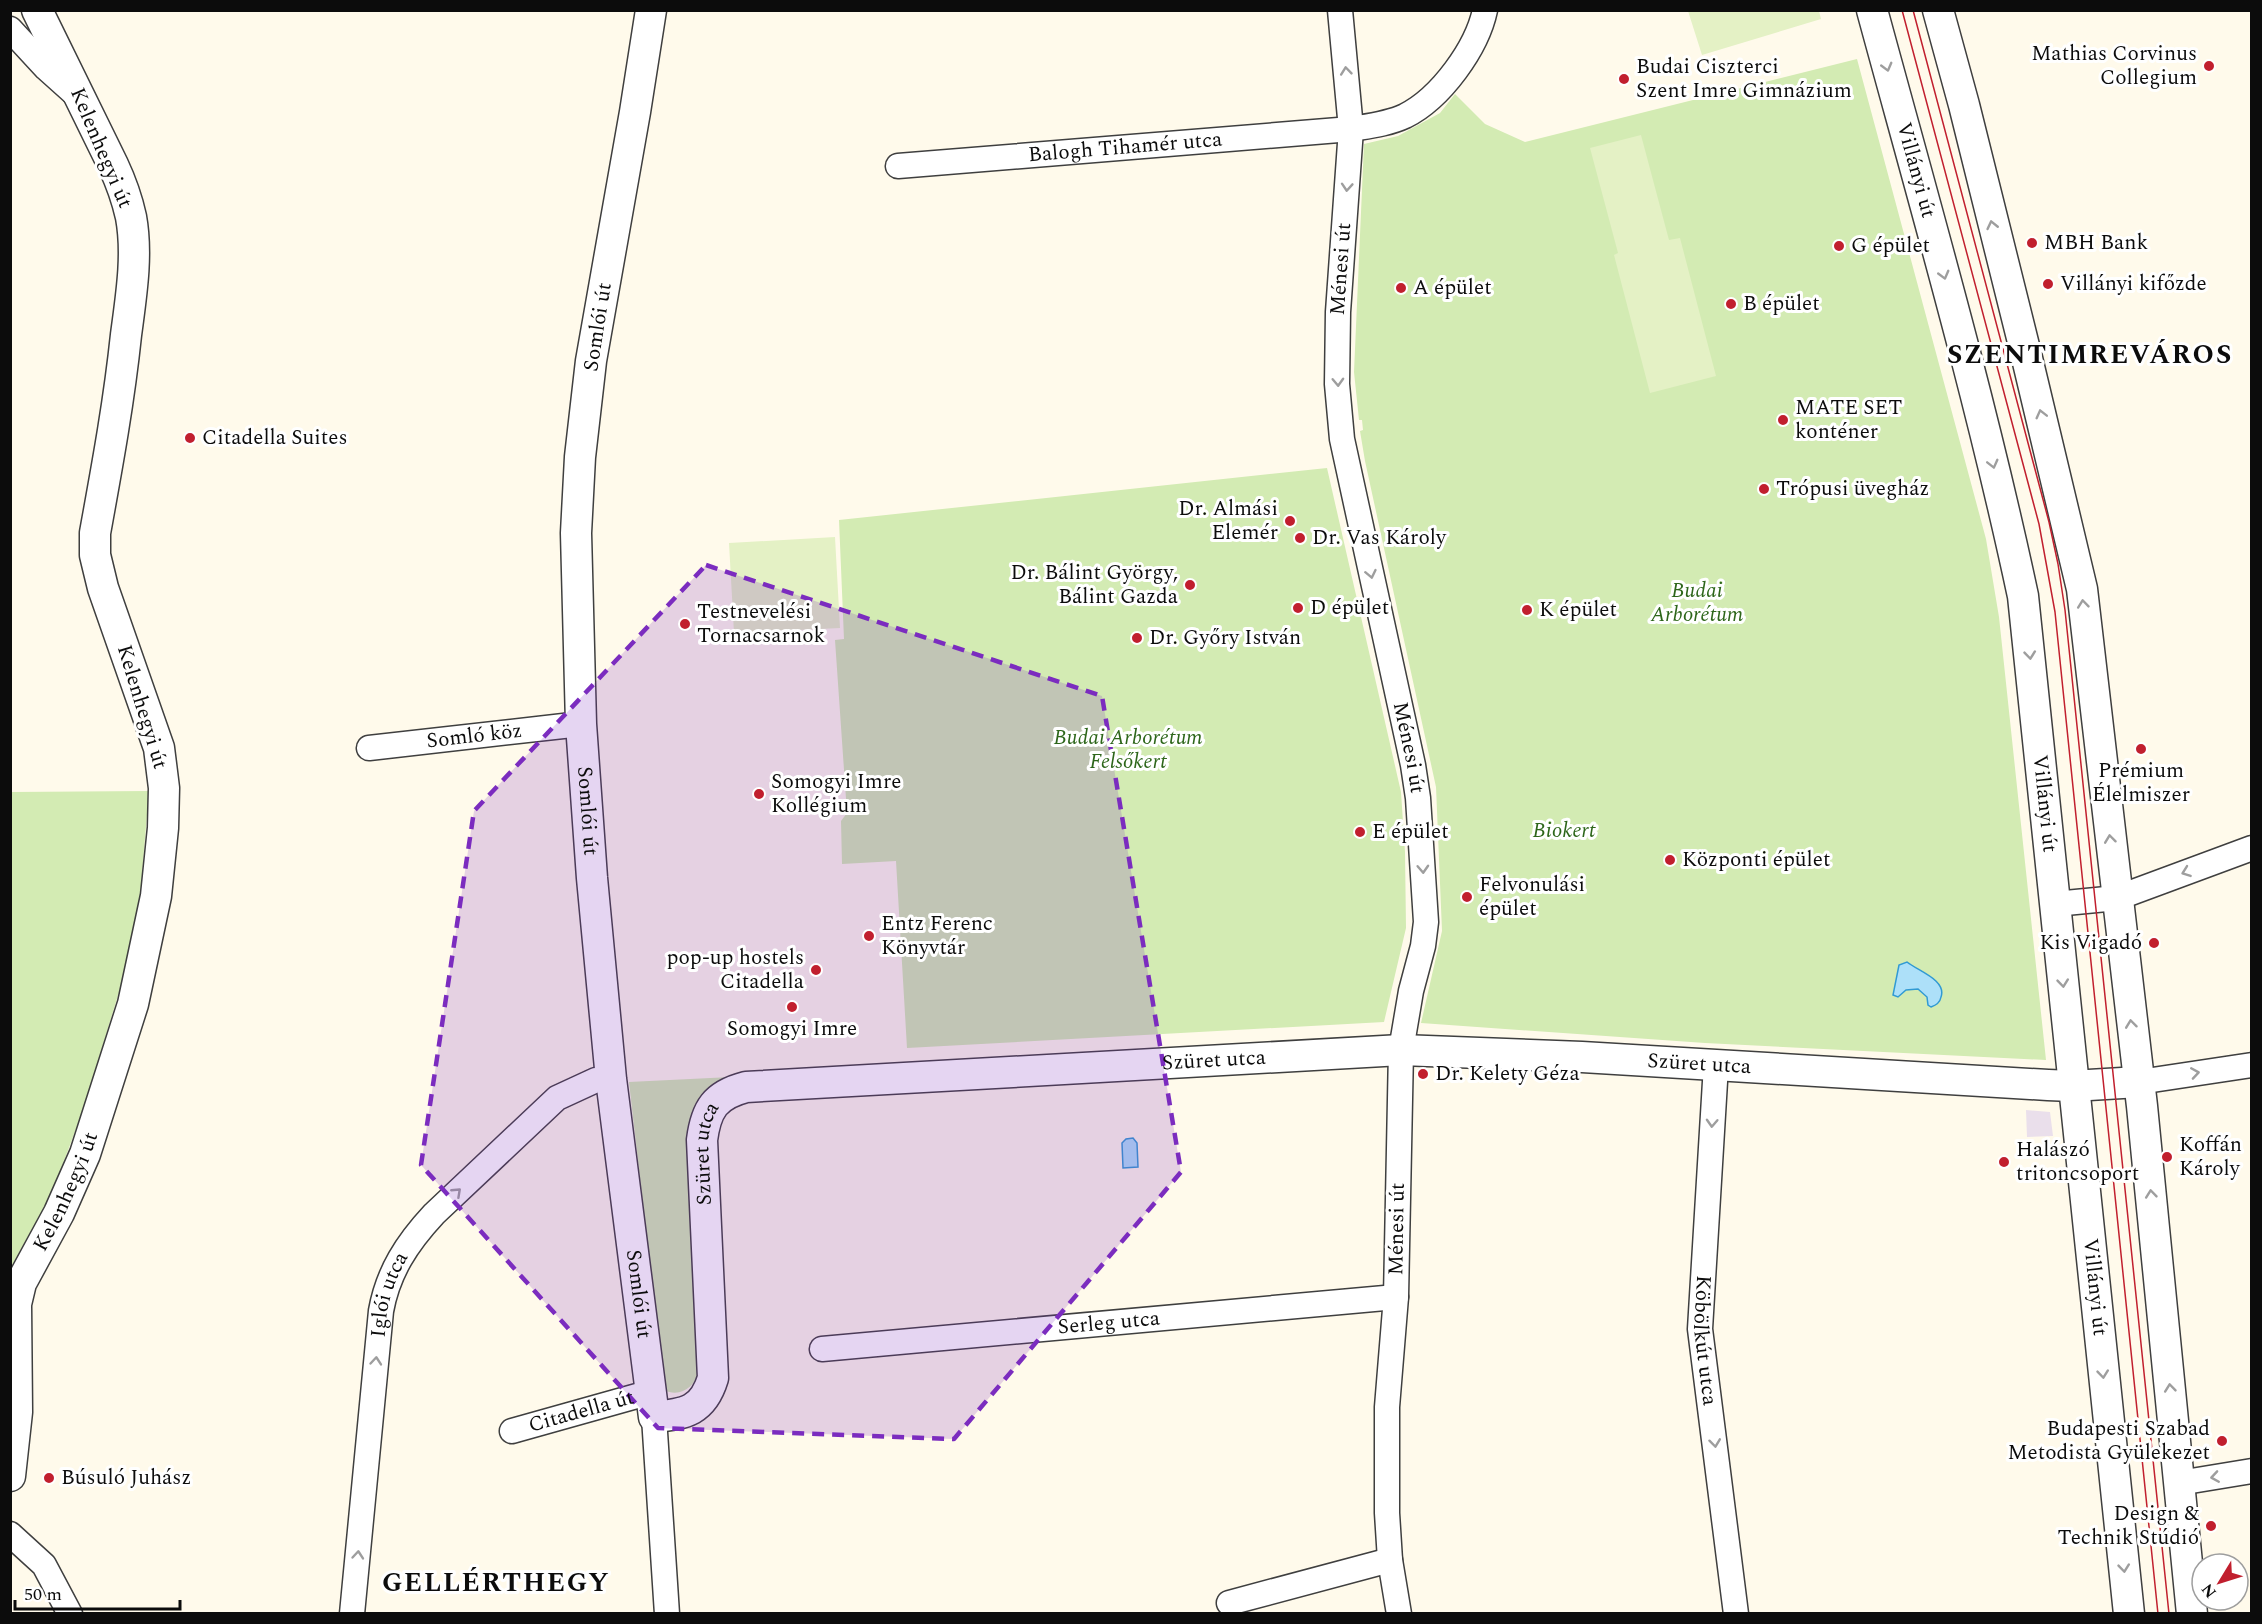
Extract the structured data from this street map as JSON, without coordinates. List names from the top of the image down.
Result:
{
  "streets": {
    "street": [
      "Balogh Tihamér utca",
      "Kelenhegyi út",
      "Villányi út",
      "Ménesi út",
      "Somlói út",
      "Somló köz",
      "Szüret utca",
      "Iglói utca",
      "Serleg utca",
      "Köbölkút utca",
      "Citadella út"
    ]
  },
  "crossings": [
    ["Balogh Tihamér utca", "Ménesi út"],
    ["Villányi út", "Szüret utca"],
    ["Ménesi út", "Szüret utca"],
    ["Ménesi út", "Serleg utca"],
    ["Somlói út", "Somló köz"],
    ["Somlói út", "Szüret utca"],
    ["Somlói út", "Iglói utca"],
    ["Somlói út", "Citadella út"],
    ["Szüret utca", "Köbölkút utca"],
    ["Szüret utca", "Citadella út"]
  ],
  "one_way": ["Iglói utca", "Köbölkút utca"],
  "districts": ["SZENTIMREVÁROS", "GELLÉRTHEGY"],
  "parks": ["Budai Arborétum", "Budai Arborétum Felsőkert", "Biokert"],
  "places": [
    "Mathias Corvinus Collegium",
    "Budai Ciszterci Szent Imre Gimnázium",
    "MBH Bank",
    "G épület",
    "Villányi kifőzde",
    "A épület",
    "B épület",
    "MATE SET konténer",
    "Citadella Suites",
    "Trópusi üvegház",
    "Dr. Almási Elemér",
    "Dr. Vas Károly",
    "Dr. Bálint György, Bálint Gazda",
    "D épület",
    "K épület",
    "Testnevelési Tornacsarnok",
    "Dr. Győry István",
    "Prémium Élelmiszer",
    "Somogyi Imre Kollégium",
    "E épület",
    "Központi épület",
    "Felvonulási épület",
    "Entz Ferenc Könyvtár",
    "Kis Vigadó",
    "pop-up hostels Citadella",
    "Somogyi Imre",
    "Dr. Kelety Géza",
    "Koffán Károly",
    "Halászó tritoncsoport",
    "Budapesti Szabad Metodista Gyülekezet",
    "Búsuló Juhász",
    "Design & Technik Stúdió"
  ],
  "scale_bar": "50 m",
  "north": "bottom left"
}
